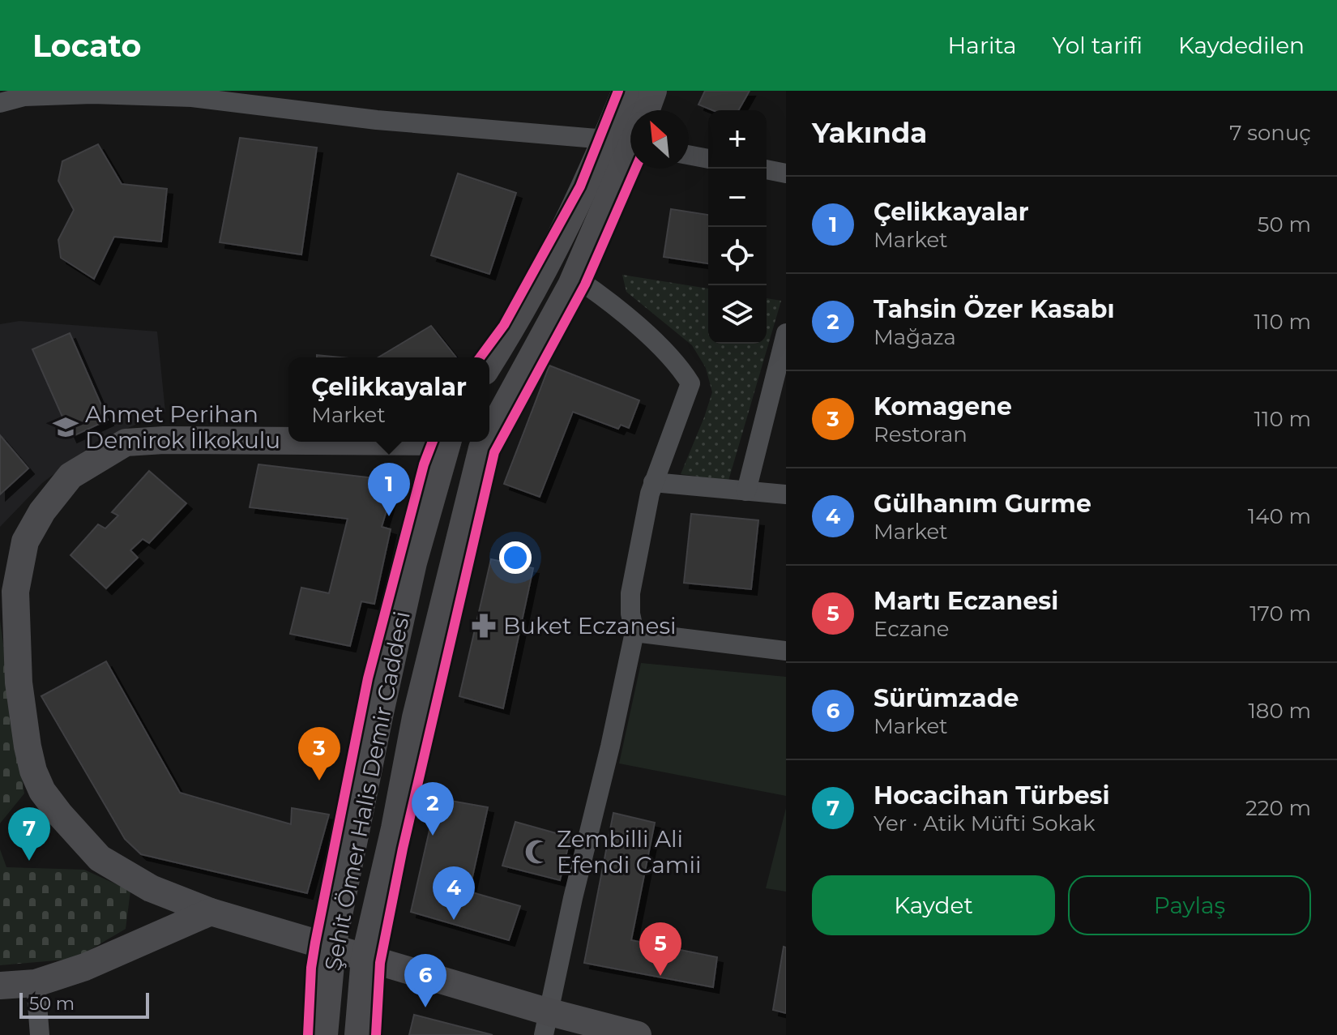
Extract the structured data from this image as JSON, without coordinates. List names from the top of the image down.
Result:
{
  "streets": {
    "main road": ["Şehit Ömer Halis Demir Caddesi"]
  },
  "places": {
    "school or university": ["Ahmet Perihan Demirok İlkokulu"],
    "pharmacy": ["Buket Eczanesi"],
    "mosque": ["Zembilli Ali Efendi Camii"]
  },
  "scale_bar": "50 m",
  "north": "top left",
  "page": {
    "header": "Locato",
    "nav": ["Harita", "Yol tarifi", "Kaydedilen"],
    "heading": ["Yakında", "7 sonuç"],
    "map_buttons": ["+", "−"],
    "list": [
      {
        "mark": "1",
        "name": "Çelikkayalar",
        "note": "Market",
        "value": "50 m"
      },
      {
        "mark": "2",
        "name": "Tahsin Özer Kasabı",
        "note": "Mağaza",
        "value": "110 m"
      },
      {
        "mark": "3",
        "name": "Komagene",
        "note": "Restoran",
        "value": "110 m"
      },
      {
        "mark": "4",
        "name": "Gülhanım Gurme",
        "note": "Market",
        "value": "140 m"
      },
      {
        "mark": "5",
        "name": "Martı Eczanesi",
        "note": "Eczane",
        "value": "170 m"
      },
      {
        "mark": "6",
        "name": "Sürümzade",
        "note": "Market",
        "value": "180 m"
      },
      {
        "mark": "7",
        "name": "Hocacihan Türbesi",
        "note": "Yer · Atik Müfti Sokak",
        "value": "220 m"
      }
    ],
    "popup": ["Çelikkayalar", "Market"],
    "pins": [
      "1",
      "3",
      "2",
      "7",
      "4",
      "5",
      "6"
    ],
    "buttons": ["Kaydet", "Paylaş"],
    "scale": "50 m"
  }
}
